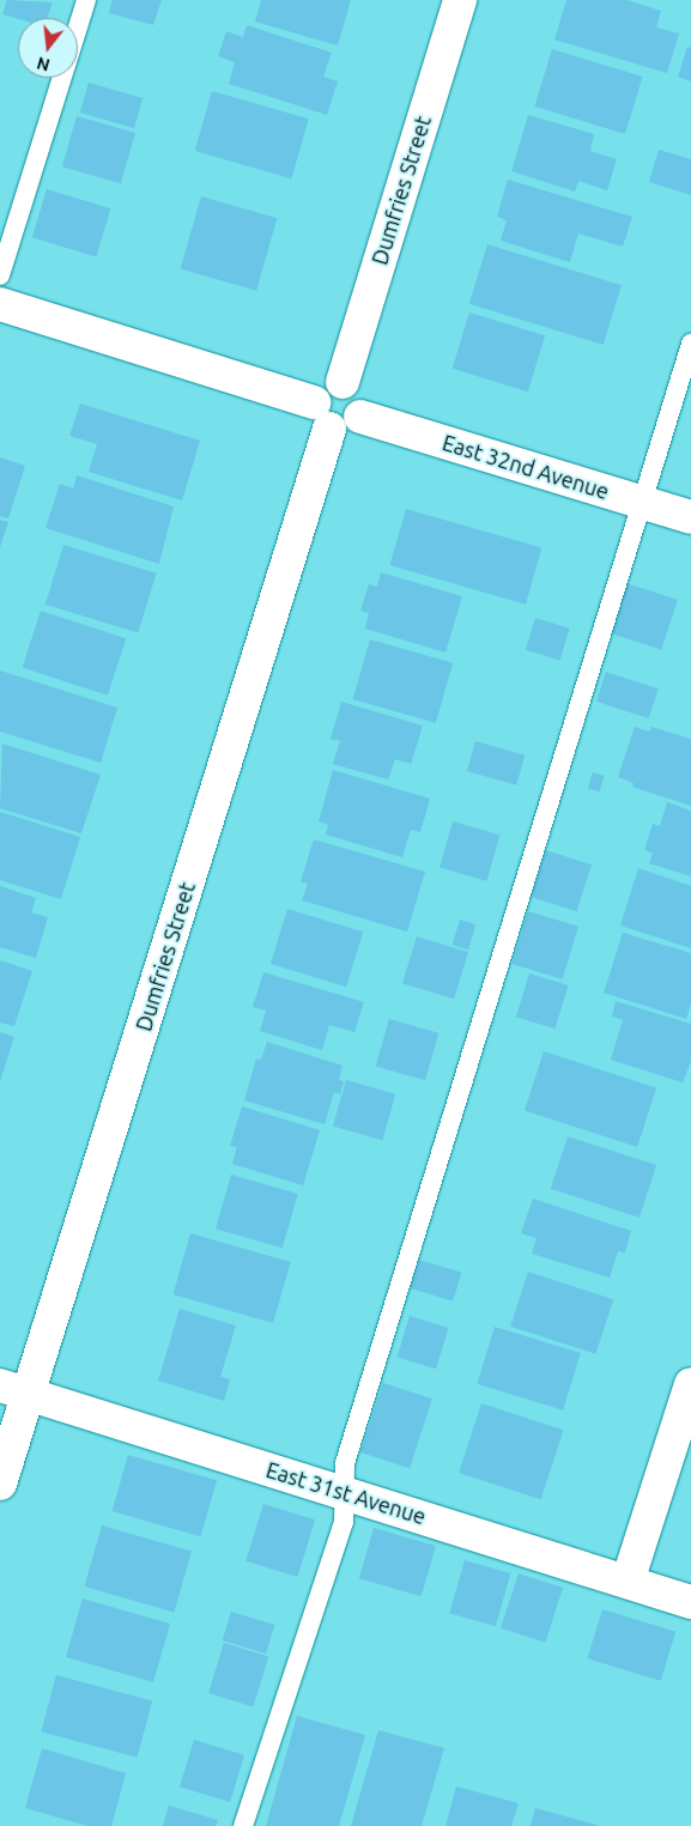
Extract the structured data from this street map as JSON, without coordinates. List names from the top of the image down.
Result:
{
  "streets": {
    "street": ["Dumfries Street", "East 32nd Avenue", "East 31st Avenue"]
  },
  "crossings": [
    ["Dumfries Street", "East 32nd Avenue"],
    ["Dumfries Street", "East 31st Avenue"]
  ],
  "north": "bottom"
}
